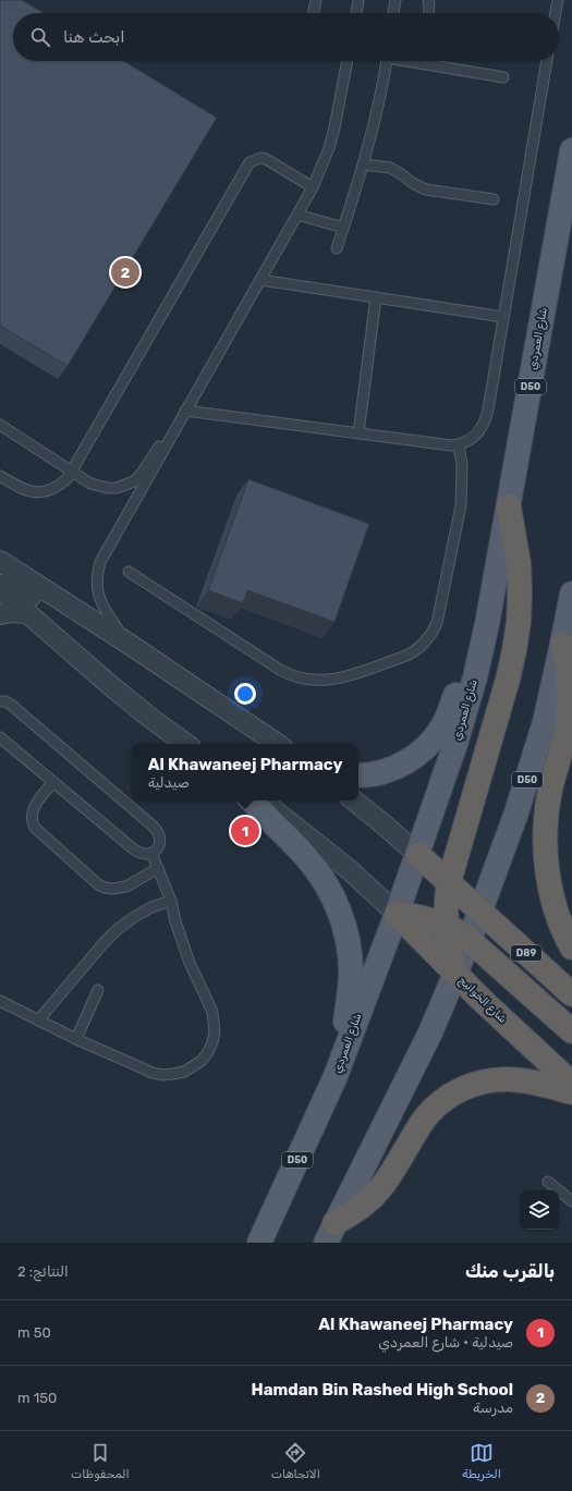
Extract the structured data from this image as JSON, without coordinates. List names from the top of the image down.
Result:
{
  "streets": {
    "highway": ["D89", "شارع الخوانيج"],
    "main road": ["شارع العمردي", "D50"]
  },
  "crossings": [
    ["شارع العمردي", "D89"],
    ["شارع العمردي", "شارع الخوانيج"],
    ["D50", "D89"],
    ["D50", "شارع الخوانيج"]
  ],
  "page": {
    "search": "ابحث هنا",
    "pins": ["2", "1"],
    "popup": ["Al Khawaneej Pharmacy", "صيدلية"],
    "heading": ["بالقرب منك", "النتائج: 2"],
    "list": [
      {
        "mark": "1",
        "name": "Al Khawaneej Pharmacy",
        "note": "صيدلية · شارع العمردي",
        "value": "50 m"
      },
      {
        "mark": "2",
        "name": "Hamdan Bin Rashed High School",
        "note": "مدرسة",
        "value": "150 m"
      }
    ],
    "nav": ["الخريطة", "الاتجاهات", "المحفوظات"]
  }
}
